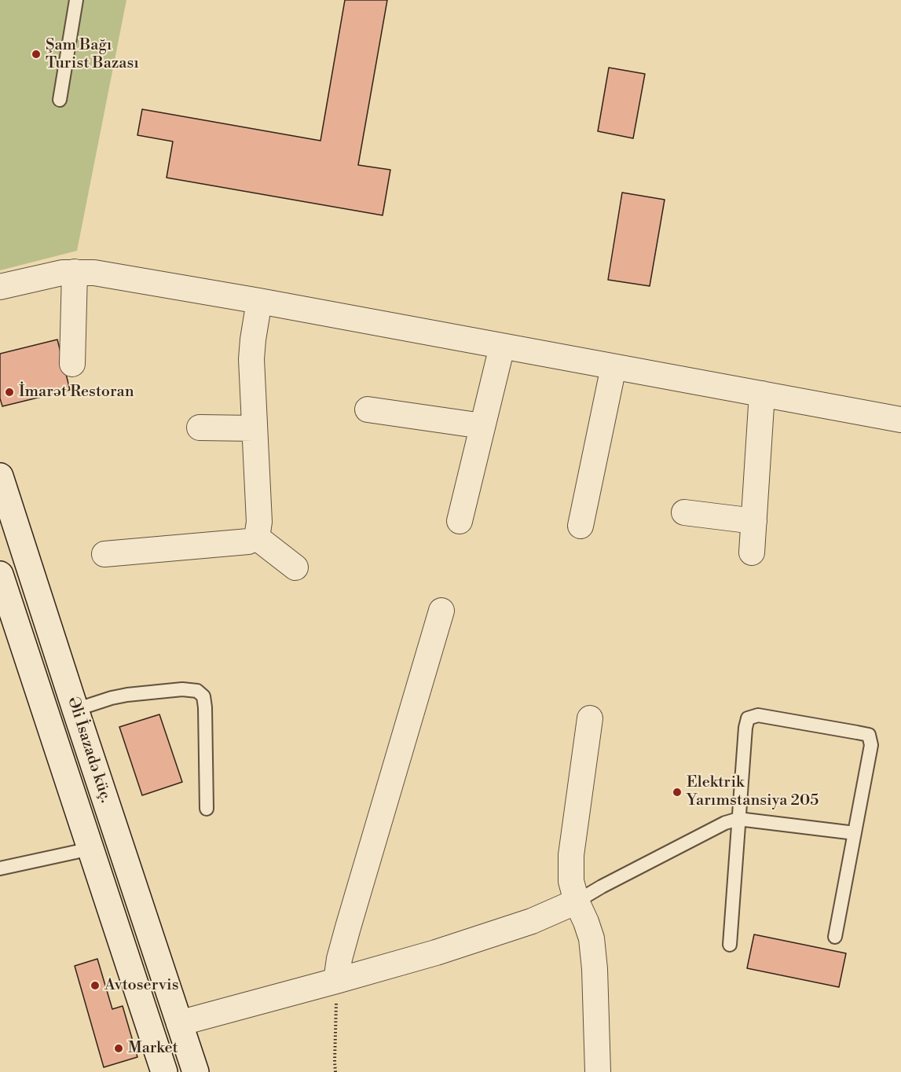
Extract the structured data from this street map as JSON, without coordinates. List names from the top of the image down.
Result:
{
  "streets": {
    "main road": ["Əli İsazadə küç."]
  },
  "places": [
    "Şam Bağı Turist Bazası",
    "İmarət Restoran",
    "Elektrik Yarımstansiya 205",
    "Avtoservis",
    "Market"
  ]
}
